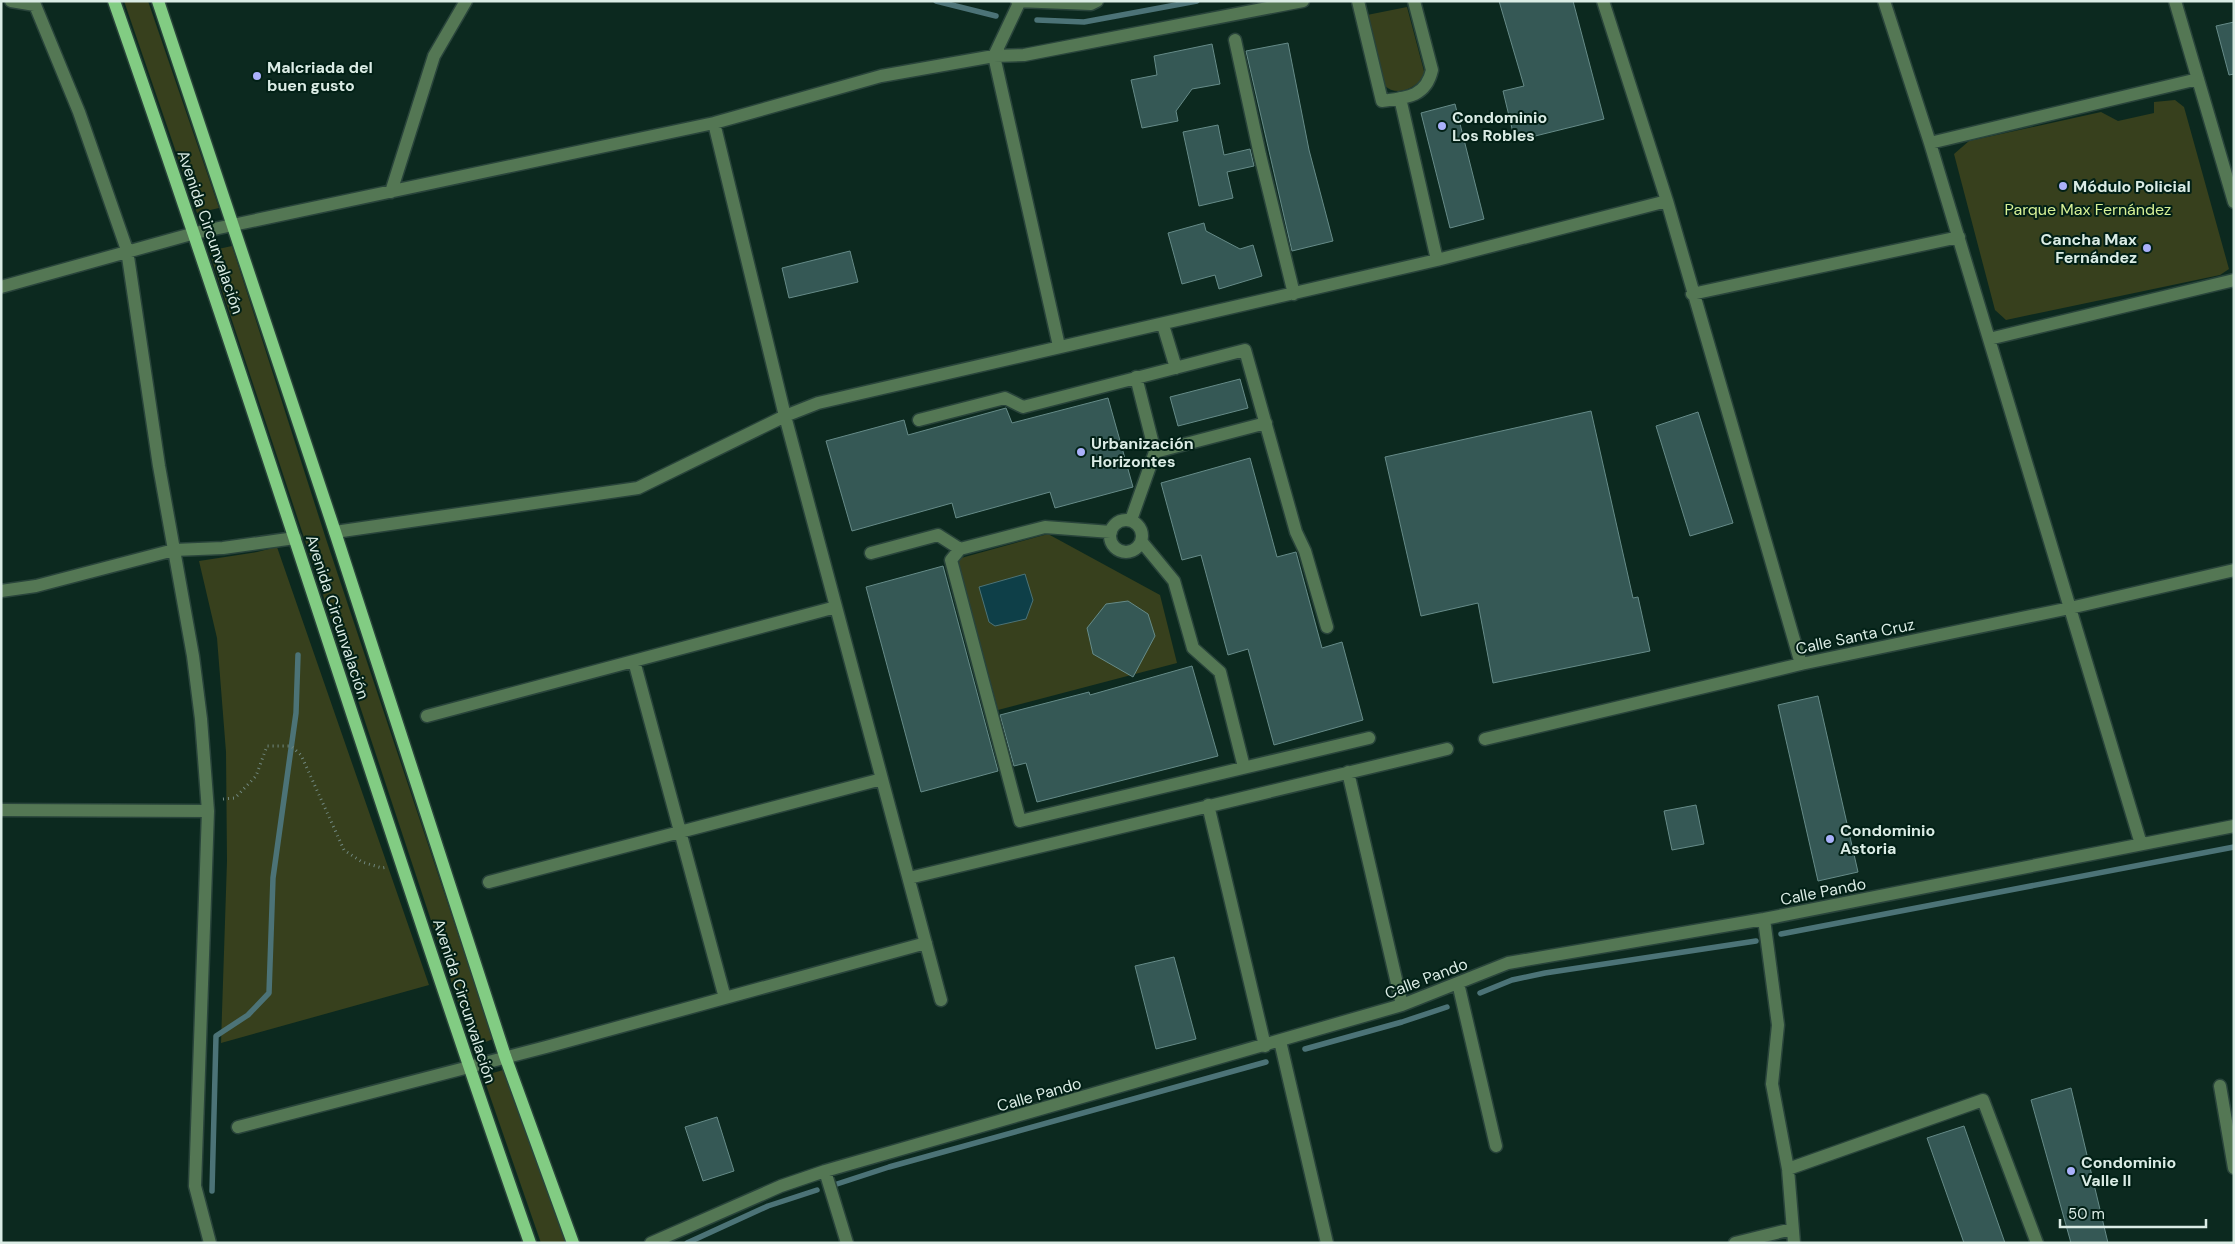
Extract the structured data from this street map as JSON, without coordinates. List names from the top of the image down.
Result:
{
  "streets": {
    "main road": ["Avenida Circunvalación"],
    "street": ["Calle Santa Cruz", "Calle Pando"]
  },
  "parks": ["Parque Max Fernández"],
  "places": [
    "Malcriada del buen gusto",
    "Condominio Los Robles",
    "Módulo Policial",
    "Cancha Max Fernández",
    "Urbanización Horizontes",
    "Condominio Astoria",
    "Condominio Valle II"
  ],
  "scale_bar": "50 m"
}
